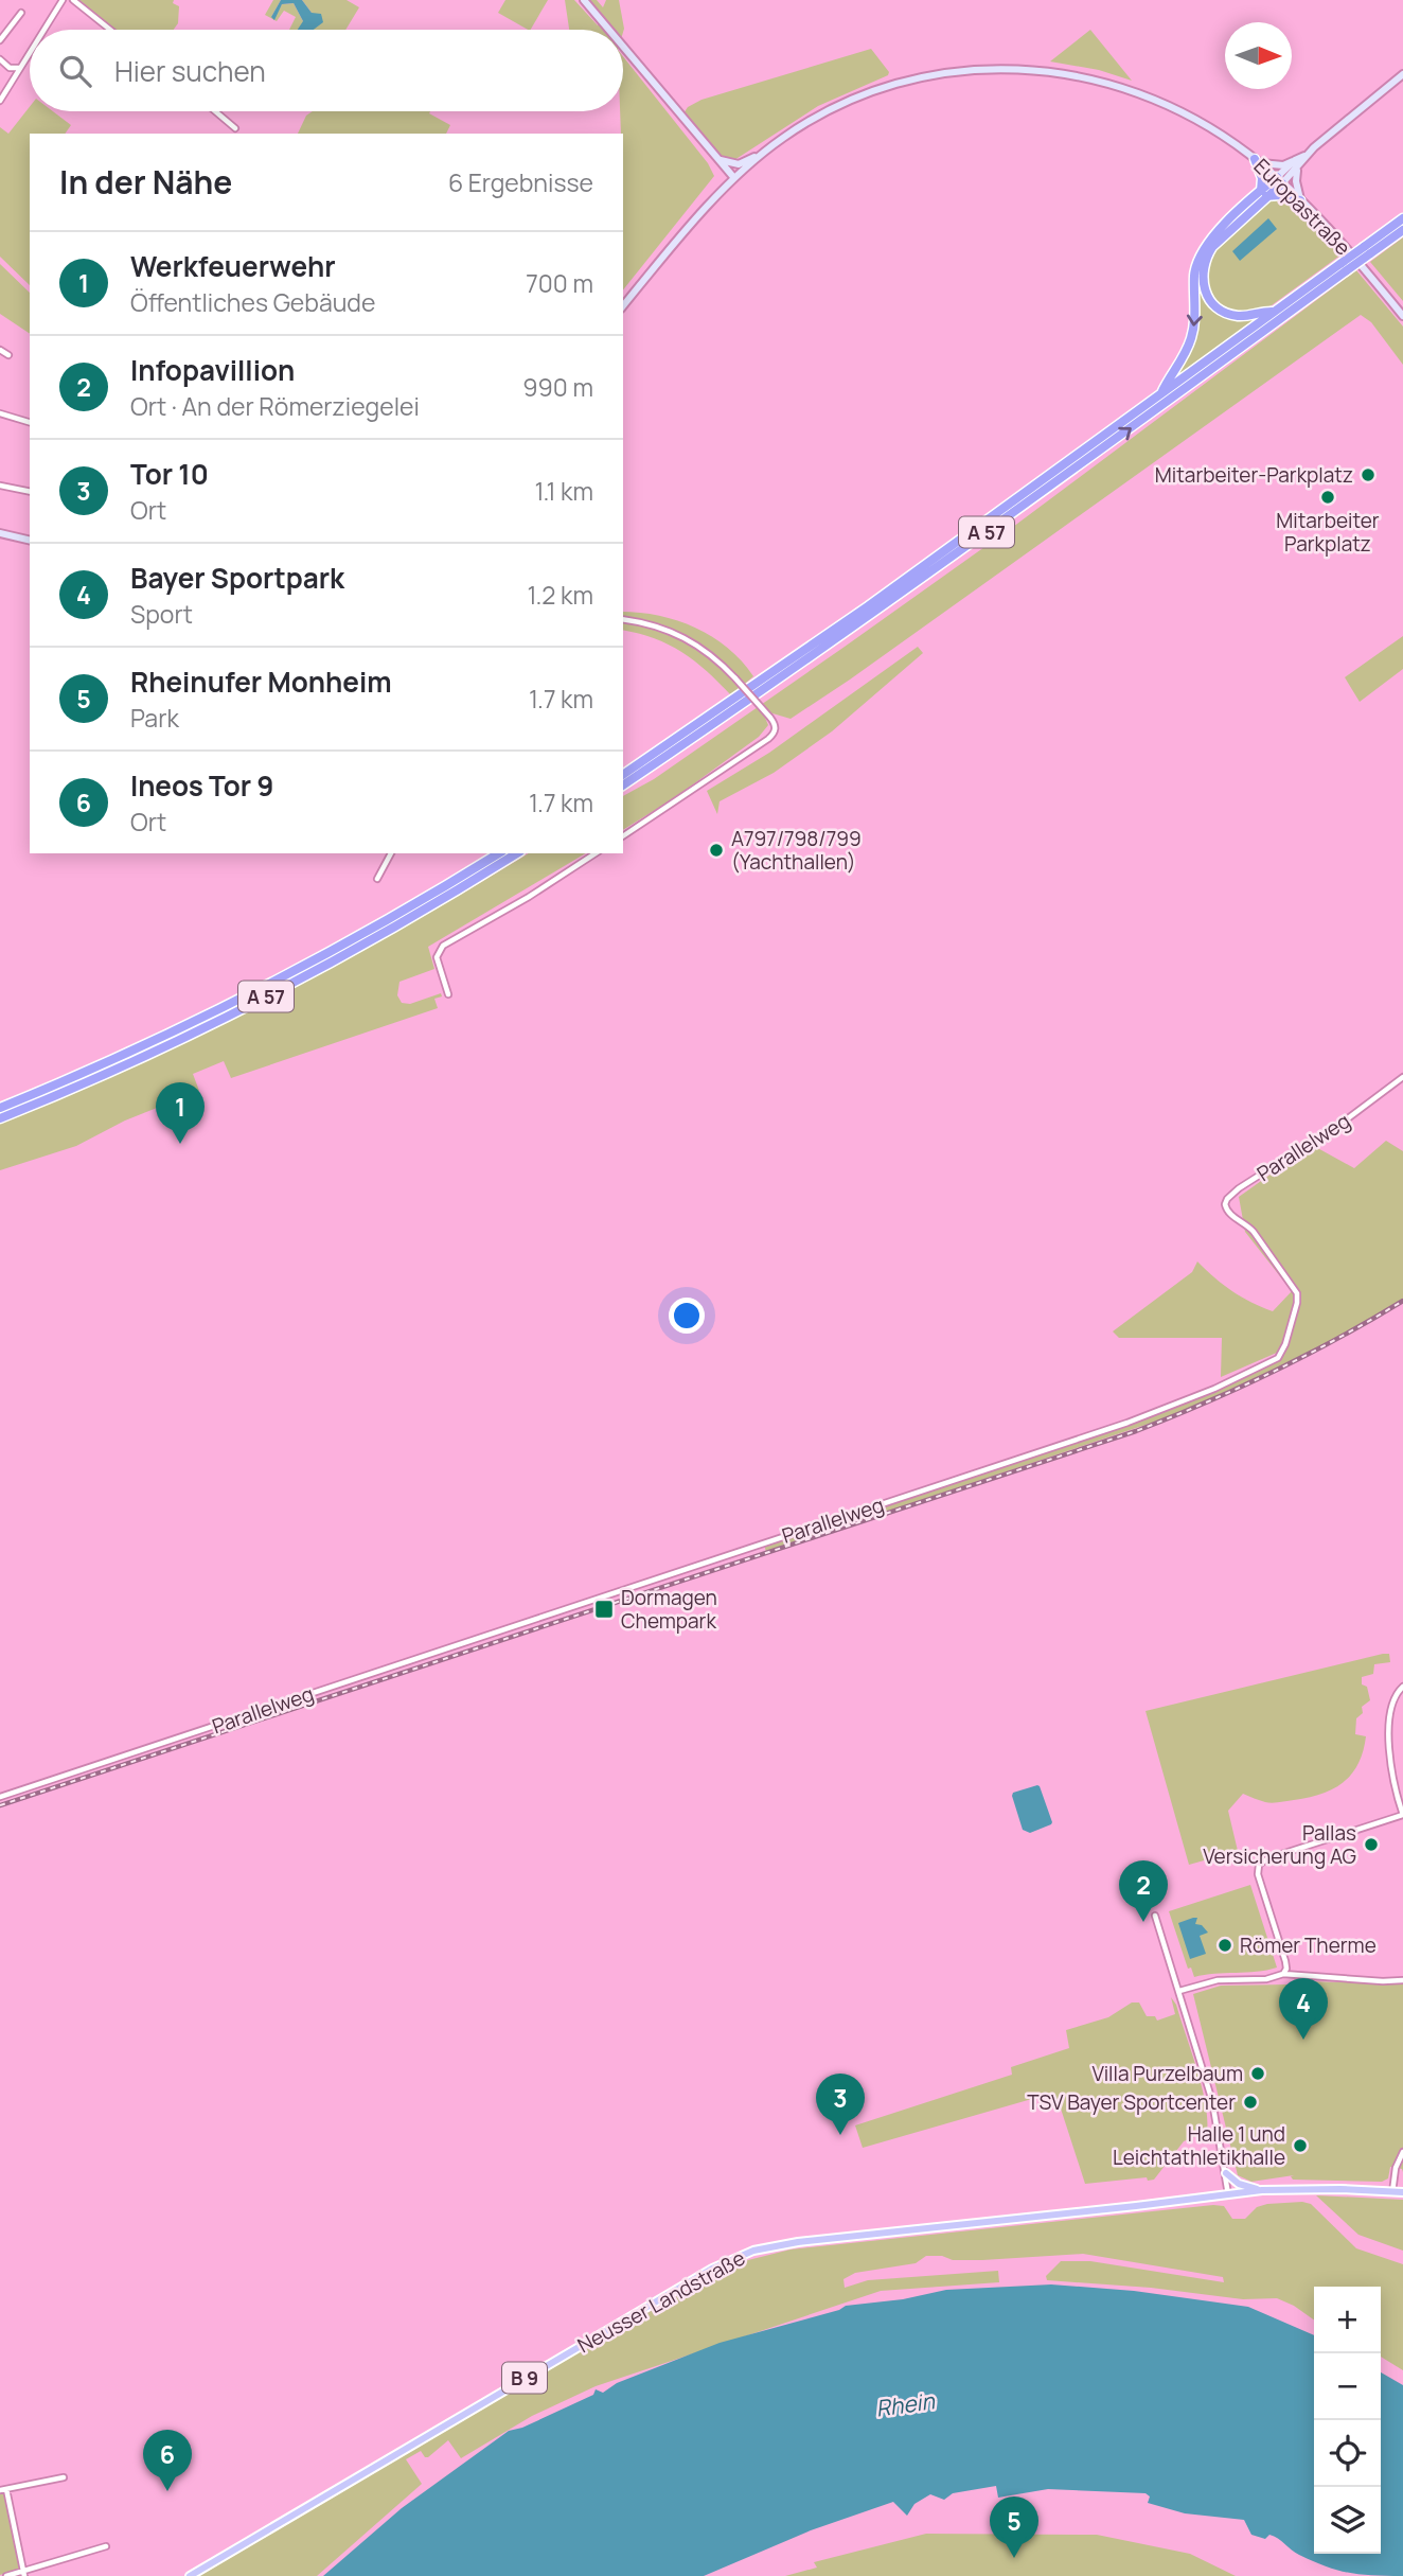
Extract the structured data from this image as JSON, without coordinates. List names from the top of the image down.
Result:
{
  "streets": {
    "highway": ["A 57"],
    "main road": ["Europastraße", "Neusser Landstraße", "B 9"],
    "street": ["Parallelweg"]
  },
  "crossings": [
    ["Neusser Landstraße", "B 9"]
  ],
  "water": ["Rhein"],
  "places": {
    "other": [
      "Mitarbeiter-Parkplatz",
      "Mitarbeiter Parkplatz",
      "A797/798/799 (Yachthallen)",
      "Pallas Versicherung AG",
      "Römer Therme",
      "Villa Purzelbaum",
      "TSV Bayer Sportcenter",
      "Halle 1 und Leichtathletikhalle"
    ],
    "transit": ["Dormagen Chempark"]
  },
  "north": "right",
  "page": {
    "search": "Hier suchen",
    "heading": ["In der Nähe", "6 Ergebnisse"],
    "list": [
      {
        "mark": "1",
        "name": "Werkfeuerwehr",
        "note": "Öffentliches Gebäude",
        "value": "700 m"
      },
      {
        "mark": "2",
        "name": "Infopavillion",
        "note": "Ort · An der Römerziegelei",
        "value": "990 m"
      },
      {
        "mark": "3",
        "name": "Tor 10",
        "note": "Ort",
        "value": "1.1 km"
      },
      {
        "mark": "4",
        "name": "Bayer Sportpark",
        "note": "Sport",
        "value": "1.2 km"
      },
      {
        "mark": "5",
        "name": "Rheinufer Monheim",
        "note": "Park",
        "value": "1.7 km"
      },
      {
        "mark": "6",
        "name": "Ineos Tor 9",
        "note": "Ort",
        "value": "1.7 km"
      }
    ],
    "pins": [
      "1",
      "2",
      "4",
      "3",
      "6",
      "5"
    ],
    "map_buttons": ["+", "−"]
  }
}
